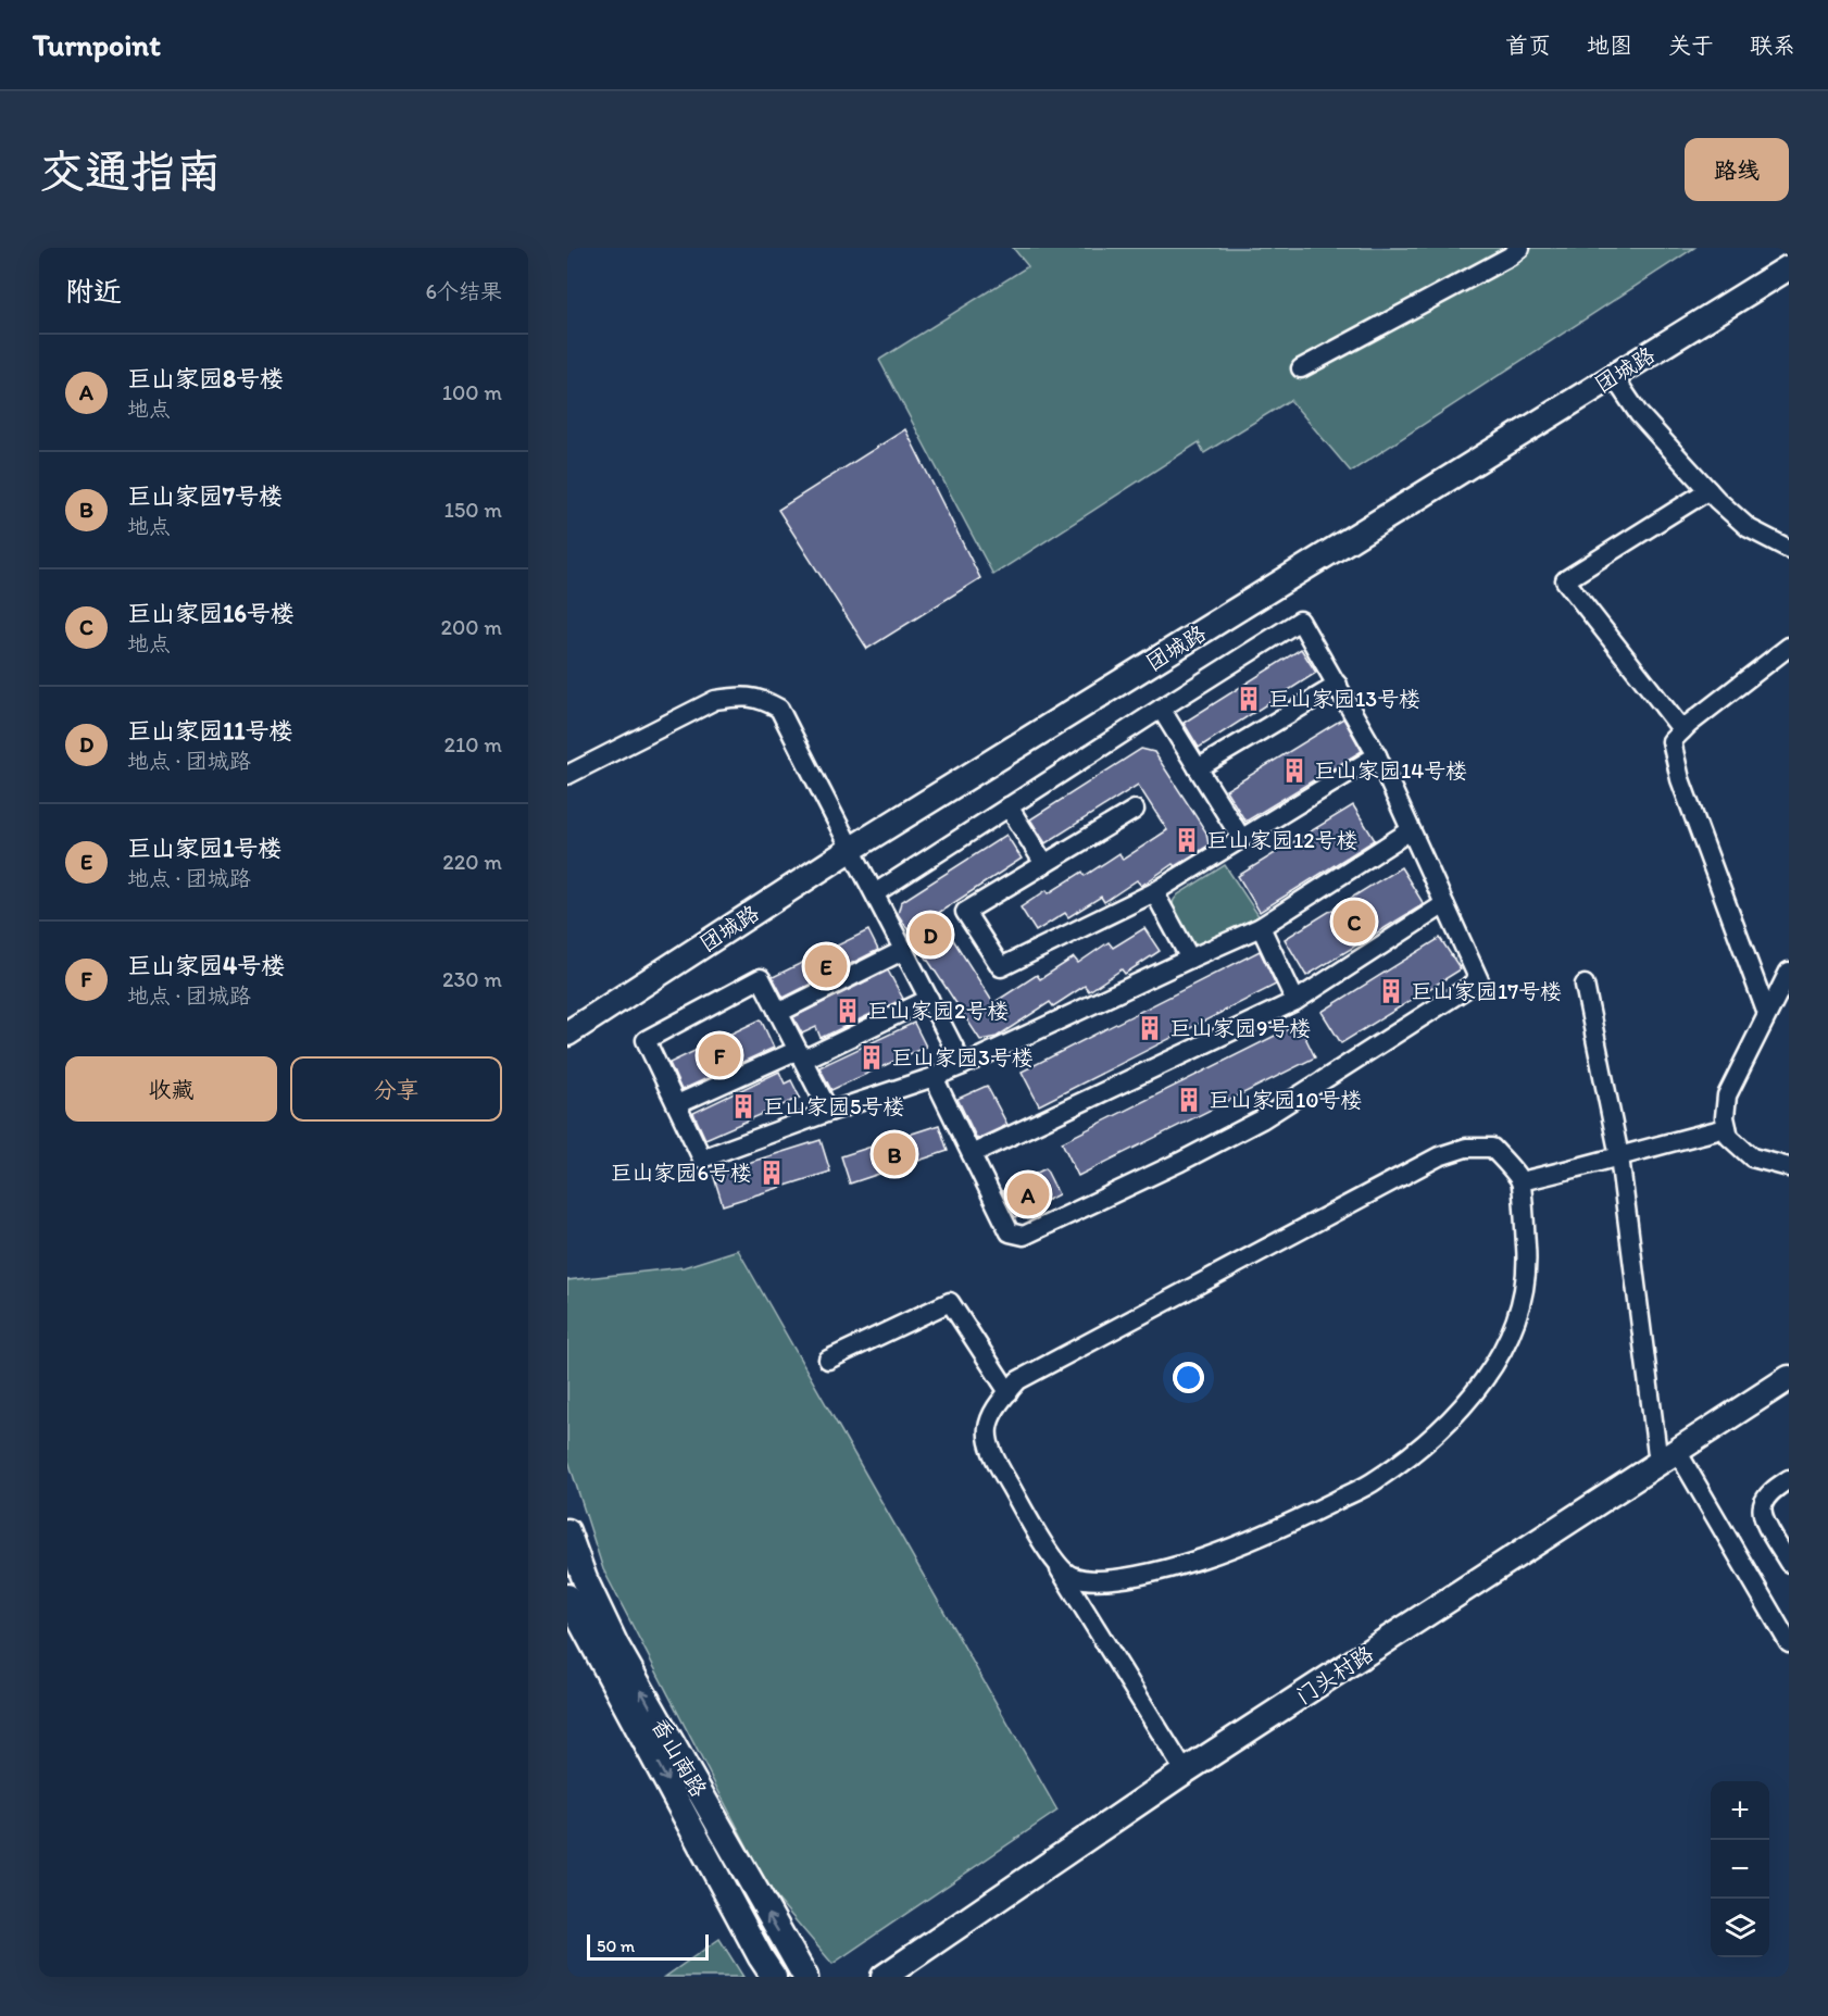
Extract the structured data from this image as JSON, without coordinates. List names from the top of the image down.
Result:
{
  "streets": {
    "street": ["团城路", "门头村路", "香山南路"]
  },
  "places": {
    "building": [
      "巨山家园13号楼",
      "巨山家园14号楼",
      "巨山家园12号楼",
      "巨山家园17号楼",
      "巨山家园2号楼",
      "巨山家园9号楼",
      "巨山家园3号楼",
      "巨山家园10号楼",
      "巨山家园5号楼",
      "巨山家园6号楼"
    ]
  },
  "scale_bar": "50 m",
  "page": {
    "header": "Turnpoint",
    "nav": [
      "首页",
      "地图",
      "关于",
      "联系"
    ],
    "buttons": [
      "路线",
      ["收藏", "分享"]
    ],
    "title": "交通指南",
    "heading": ["附近", "6个结果"],
    "list": [
      {
        "mark": "A",
        "name": "巨山家园8号楼",
        "note": "地点",
        "value": "100 m"
      },
      {
        "mark": "B",
        "name": "巨山家园7号楼",
        "note": "地点",
        "value": "150 m"
      },
      {
        "mark": "C",
        "name": "巨山家园16号楼",
        "note": "地点",
        "value": "200 m"
      },
      {
        "mark": "D",
        "name": "巨山家园11号楼",
        "note": "地点 · 团城路",
        "value": "210 m"
      },
      {
        "mark": "E",
        "name": "巨山家园1号楼",
        "note": "地点 · 团城路",
        "value": "220 m"
      },
      {
        "mark": "F",
        "name": "巨山家园4号楼",
        "note": "地点 · 团城路",
        "value": "230 m"
      }
    ],
    "pins": [
      "C",
      "D",
      "E",
      "F",
      "B",
      "A"
    ],
    "map_buttons": ["+", "−"],
    "scale": "50 m"
  }
}
